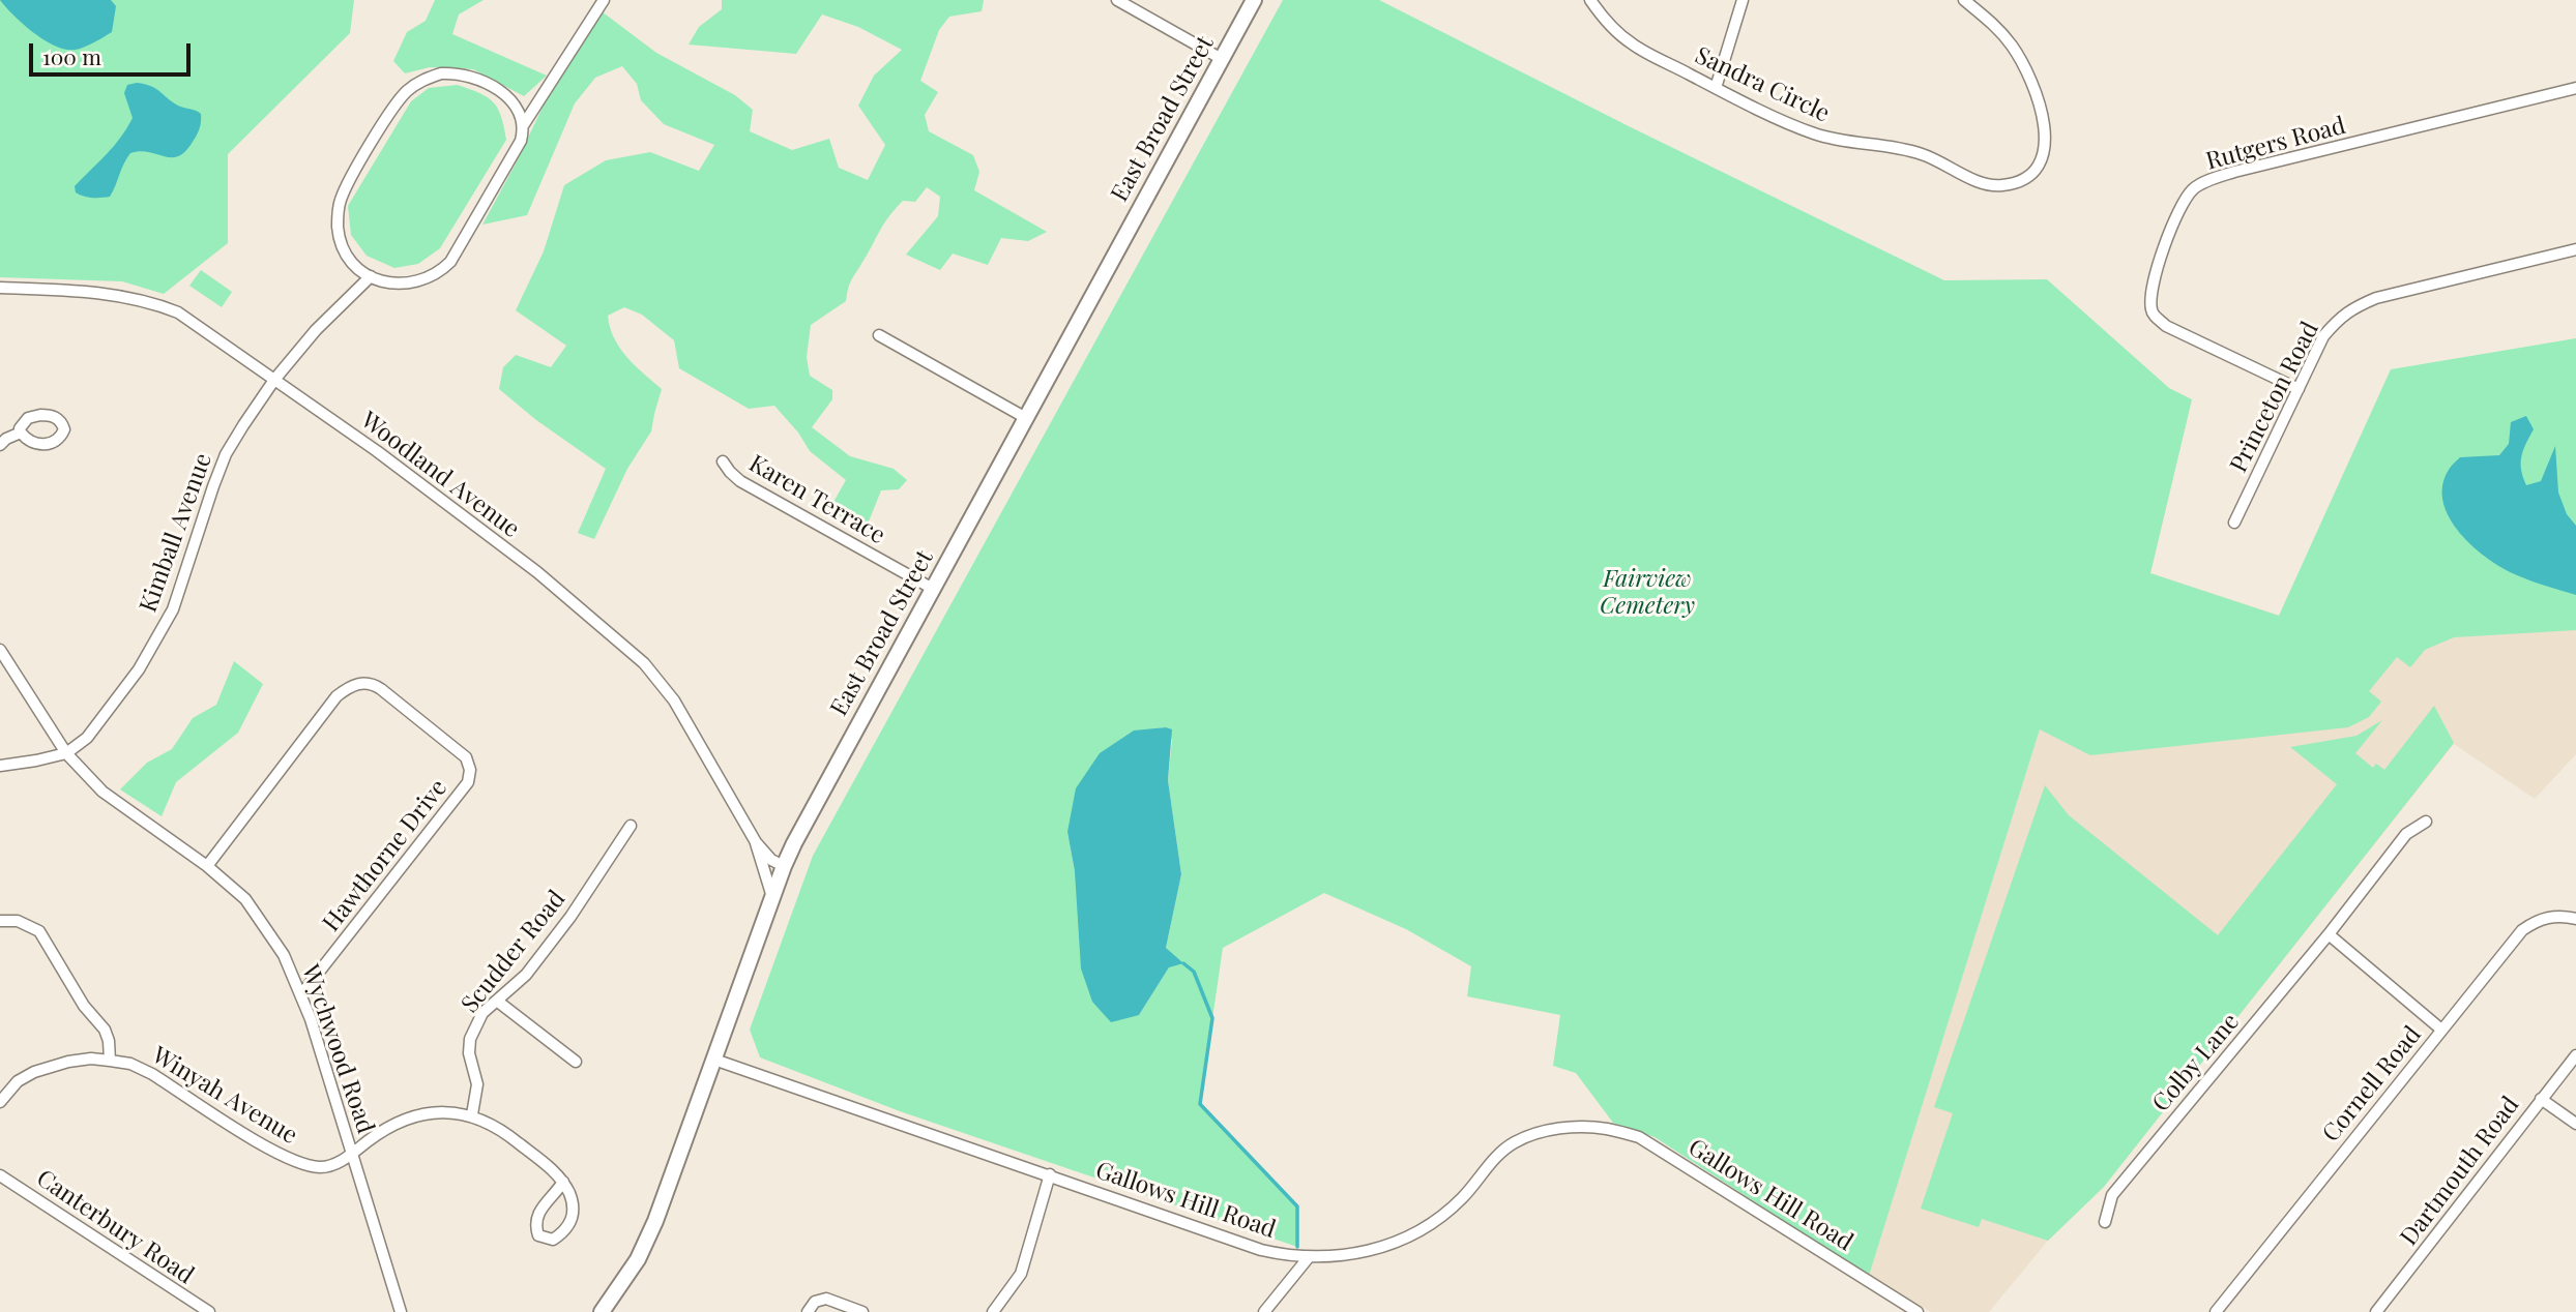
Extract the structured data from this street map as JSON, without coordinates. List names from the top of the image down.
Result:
{
  "streets": {
    "street": [
      "Sandra Circle",
      "East Broad Street",
      "Rutgers Road",
      "Princeton Road",
      "Woodland Avenue",
      "Karen Terrace",
      "Kimball Avenue",
      "Hawthorne Drive",
      "Scudder Road",
      "Wychwood Road",
      "Colby Lane",
      "Cornell Road",
      "Winyah Avenue",
      "Dartmouth Road",
      "Gallows Hill Road",
      "Canterbury Road"
    ]
  },
  "crossings": [
    ["East Broad Street", "Woodland Avenue"],
    ["East Broad Street", "Karen Terrace"],
    ["East Broad Street", "Gallows Hill Road"],
    ["Rutgers Road", "Princeton Road"],
    ["Woodland Avenue", "Kimball Avenue"],
    ["Kimball Avenue", "Wychwood Road"],
    ["Hawthorne Drive", "Wychwood Road"],
    ["Scudder Road", "Winyah Avenue"],
    ["Wychwood Road", "Winyah Avenue"]
  ],
  "parks": ["Fairview Cemetery"],
  "scale_bar": "100 m"
}
